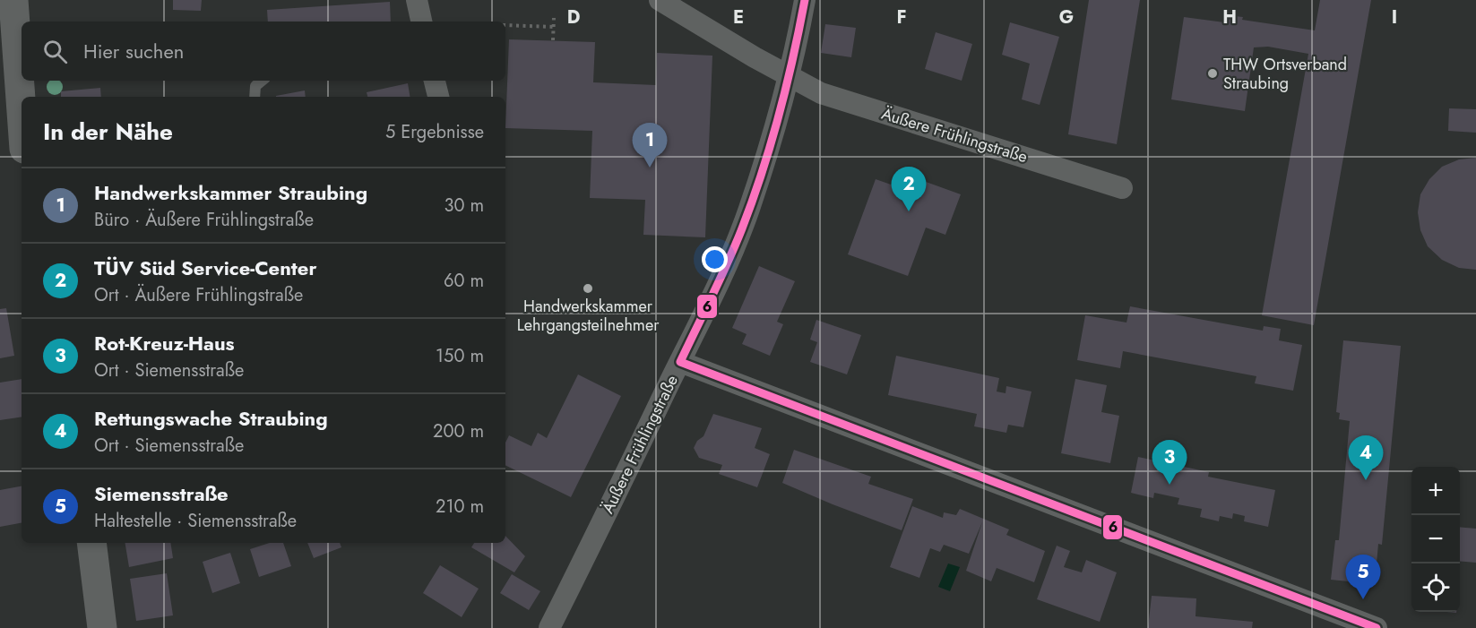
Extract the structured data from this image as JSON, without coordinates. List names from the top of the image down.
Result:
{
  "streets": {
    "street": ["Äußere Frühlingstraße"]
  },
  "places": ["THW Ortsverband Straubing", "Handwerkskammer Lehrgangsteilnehmer"],
  "lines": ["transit line 6"],
  "page": {
    "search": "Hier suchen",
    "heading": ["In der Nähe", "5 Ergebnisse"],
    "pins": [
      "1",
      "2",
      "4",
      "3",
      "5"
    ],
    "list": [
      {
        "mark": "1",
        "name": "Handwerkskammer Straubing",
        "note": "Büro · Äußere Frühlingstraße",
        "value": "30 m"
      },
      {
        "mark": "2",
        "name": "TÜV Süd Service-Center",
        "note": "Ort · Äußere Frühlingstraße",
        "value": "60 m"
      },
      {
        "mark": "3",
        "name": "Rot-Kreuz-Haus",
        "note": "Ort · Siemensstraße",
        "value": "150 m"
      },
      {
        "mark": "4",
        "name": "Rettungswache Straubing",
        "note": "Ort · Siemensstraße",
        "value": "200 m"
      },
      {
        "mark": "5",
        "name": "Siemensstraße",
        "note": "Haltestelle · Siemensstraße",
        "value": "210 m"
      }
    ],
    "map_buttons": ["+", "−"]
  },
  "grid": {
    "columns": [
      "D",
      "E",
      "F",
      "G",
      "H",
      "I"
    ]
  }
}
